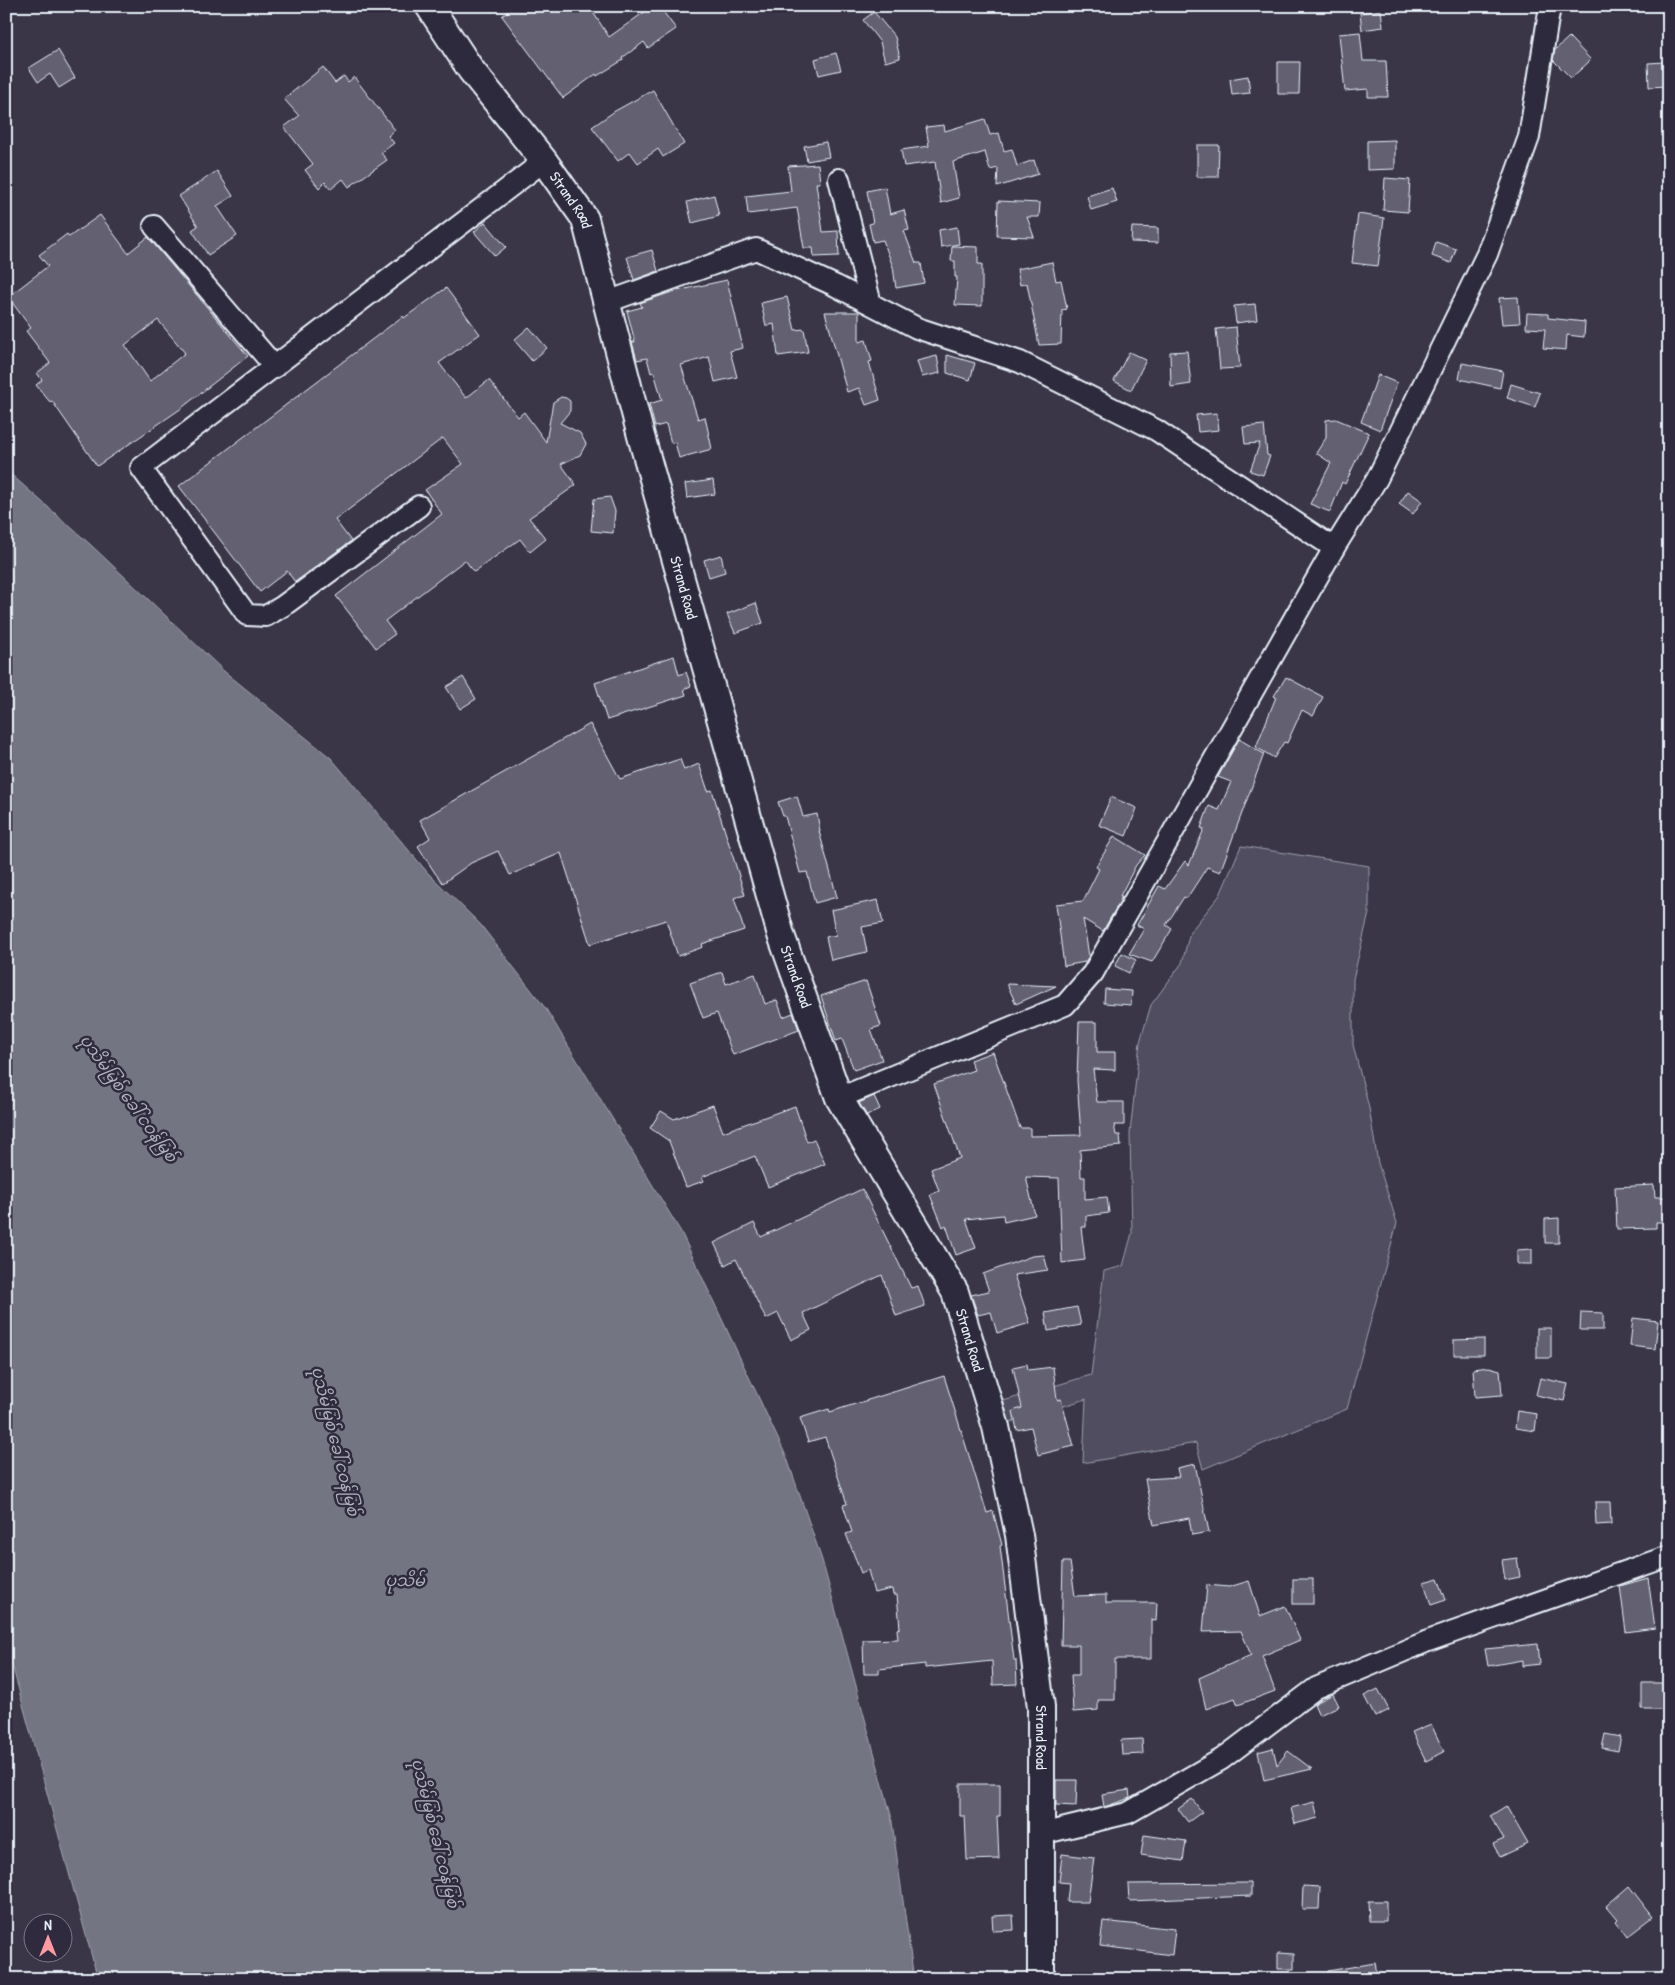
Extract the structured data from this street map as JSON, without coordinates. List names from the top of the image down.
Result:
{
  "streets": {
    "main road": ["Strand Road"]
  },
  "water": ["ပုသိမ်မြစ် ခေါ် ငဝန်မြစ်", "ပုသိမ်"],
  "north": "top"
}
